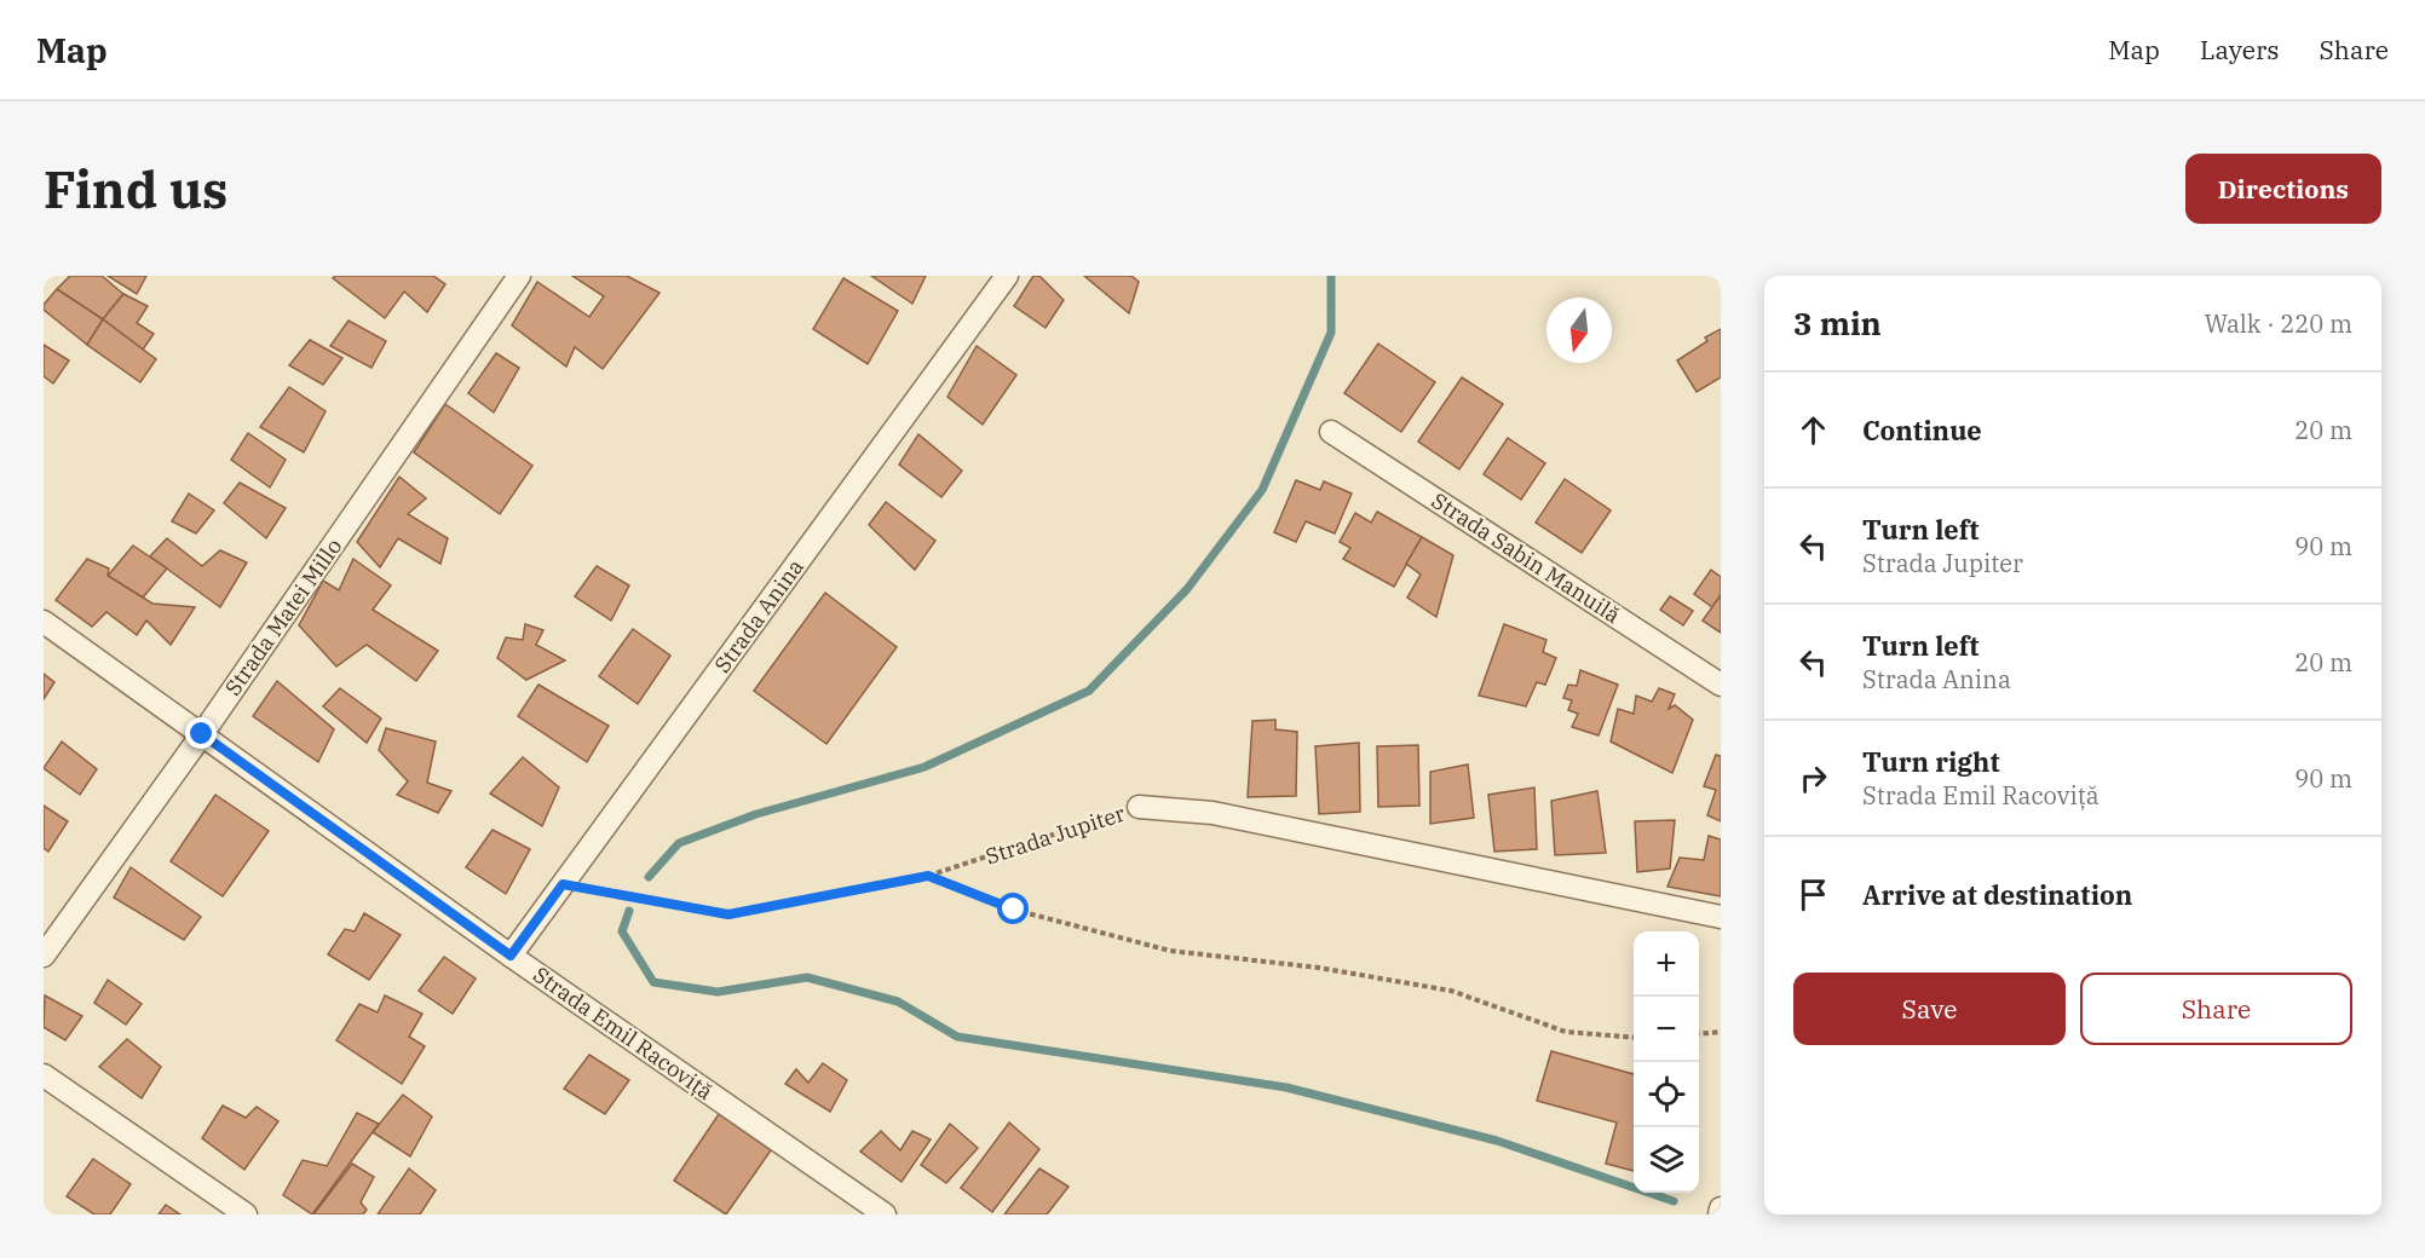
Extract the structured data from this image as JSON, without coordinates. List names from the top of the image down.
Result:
{
  "streets": {
    "street": [
      "Strada Sabin Manuilă",
      "Strada Anina",
      "Strada Matei Millo",
      "Strada Jupiter",
      "Strada Emil Racoviță"
    ]
  },
  "crossings": [
    ["Strada Anina", "Strada Jupiter"],
    ["Strada Anina", "Strada Emil Racoviță"],
    ["Strada Matei Millo", "Strada Emil Racoviță"]
  ],
  "north": "bottom",
  "page": {
    "header": "Map",
    "nav": ["Map", "Layers", "Share"],
    "buttons": [
      "Directions",
      ["Save", "Share"]
    ],
    "title": "Find us",
    "heading": ["3 min", "Walk · 220 m"],
    "list": [
      ["Continue", "20 m"],
      ["Turn left", "Strada Jupiter", "90 m"],
      ["Turn left", "Strada Anina", "20 m"],
      ["Turn right", "Strada Emil Racoviță", "90 m"],
      "Arrive at destination"
    ],
    "map_buttons": ["+", "−"]
  }
}
